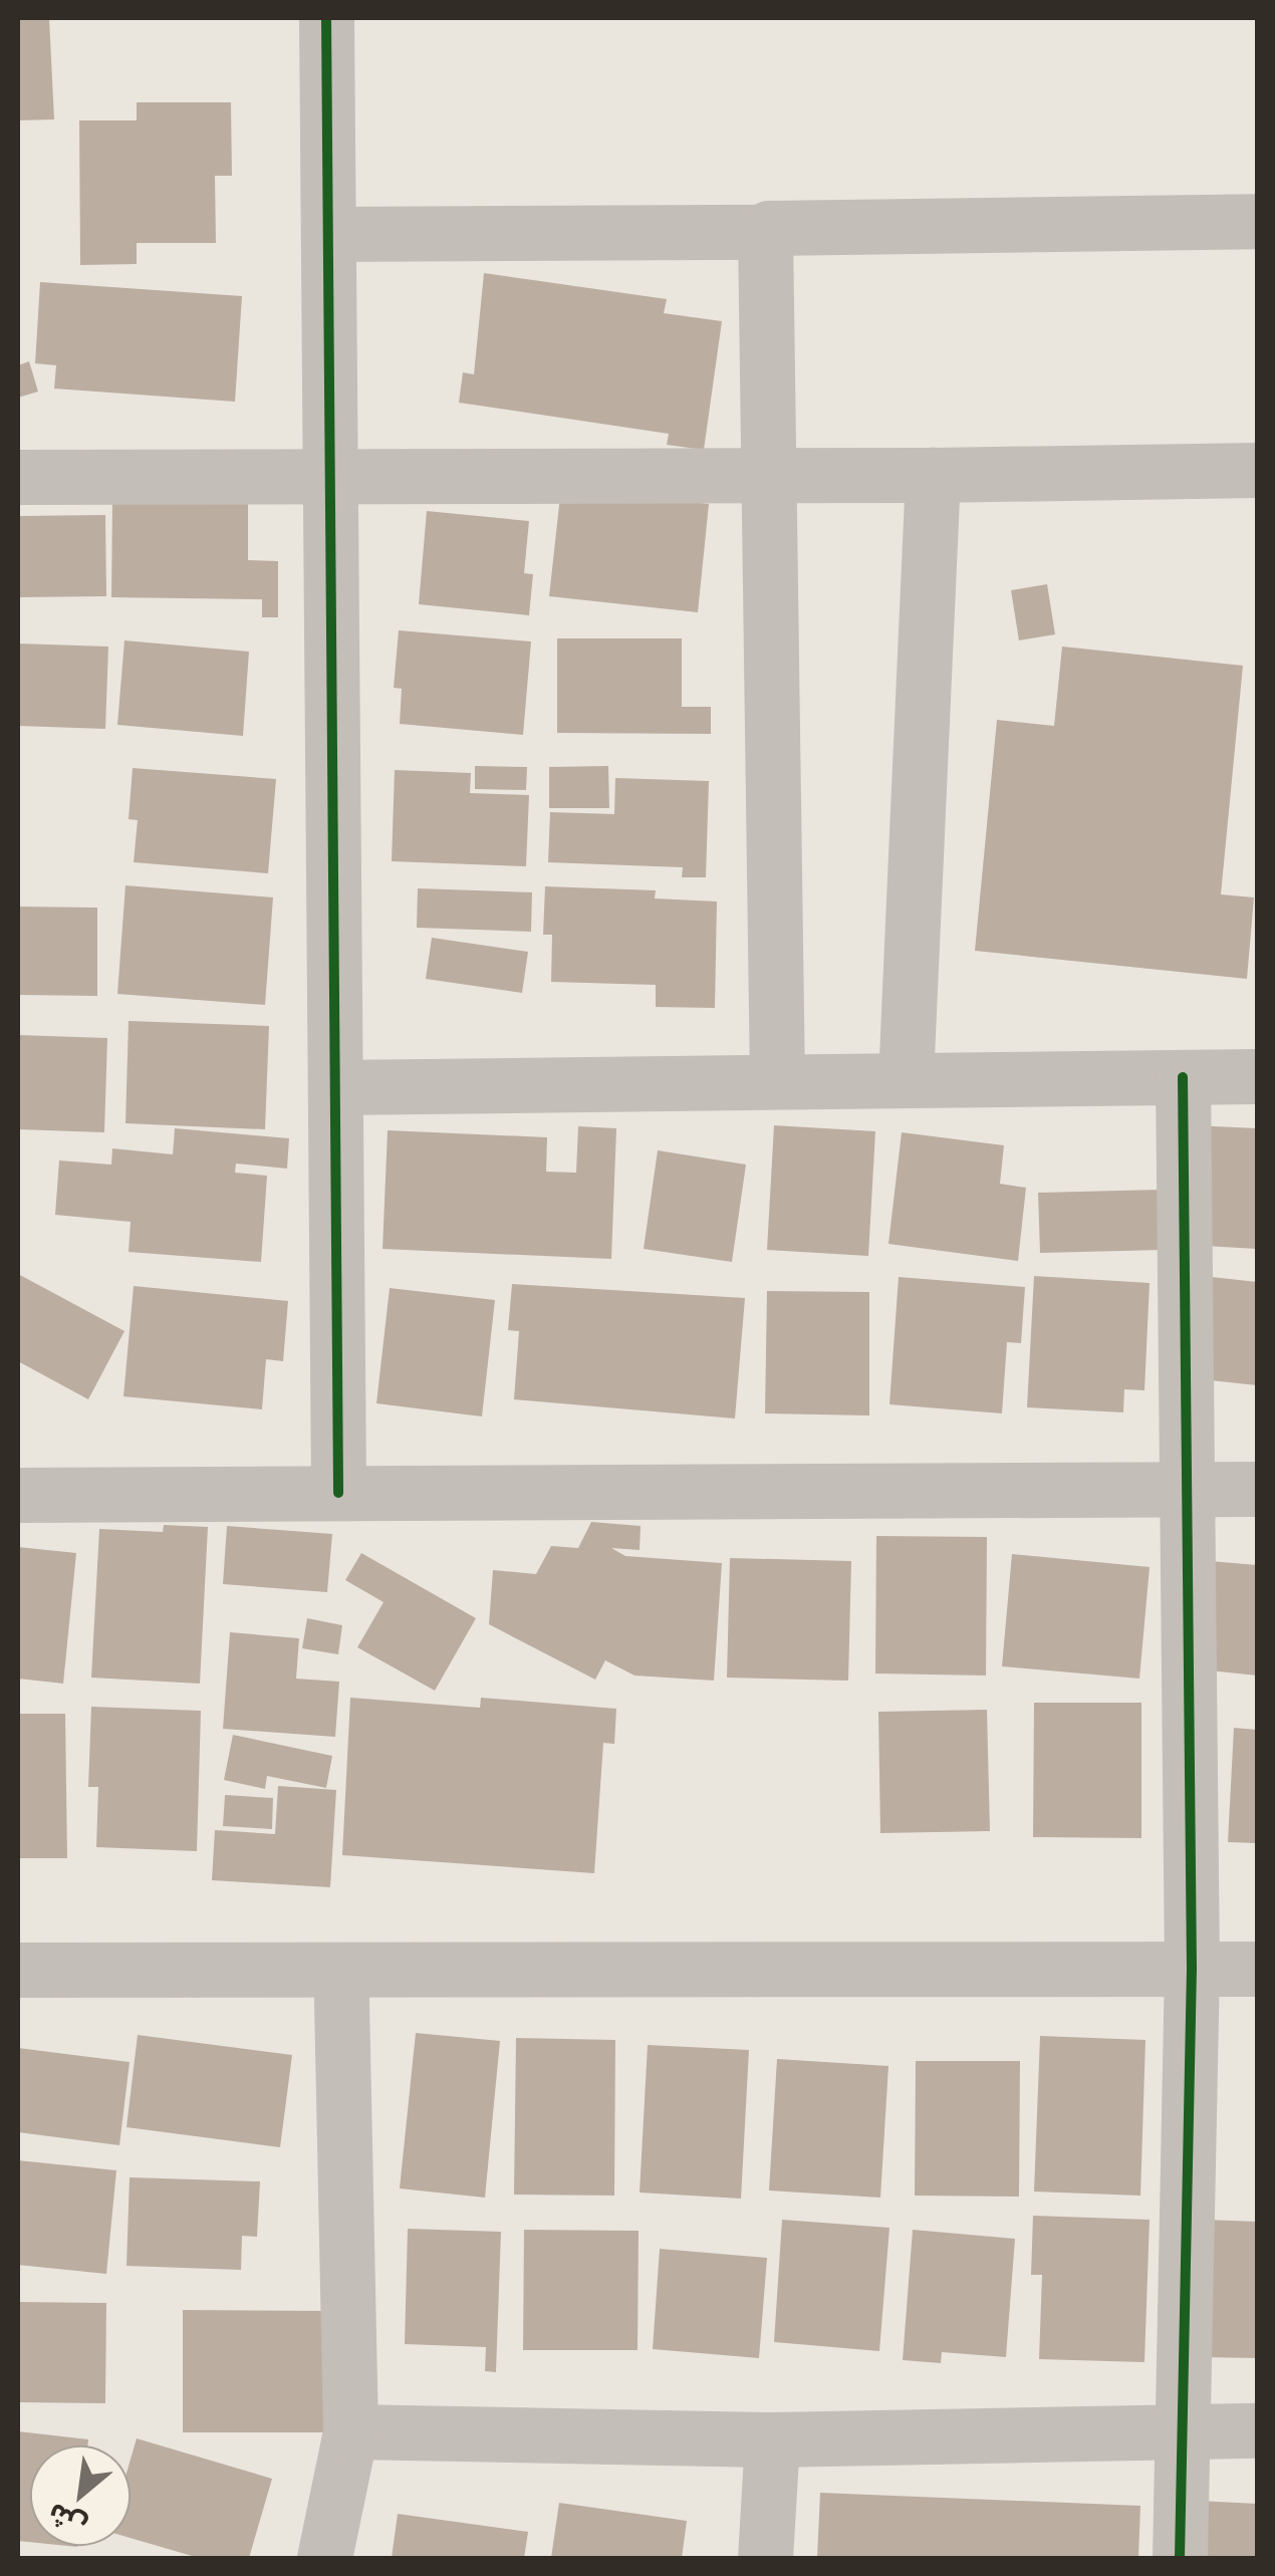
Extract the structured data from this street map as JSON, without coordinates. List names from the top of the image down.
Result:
{
  "north": "bottom left"
}
